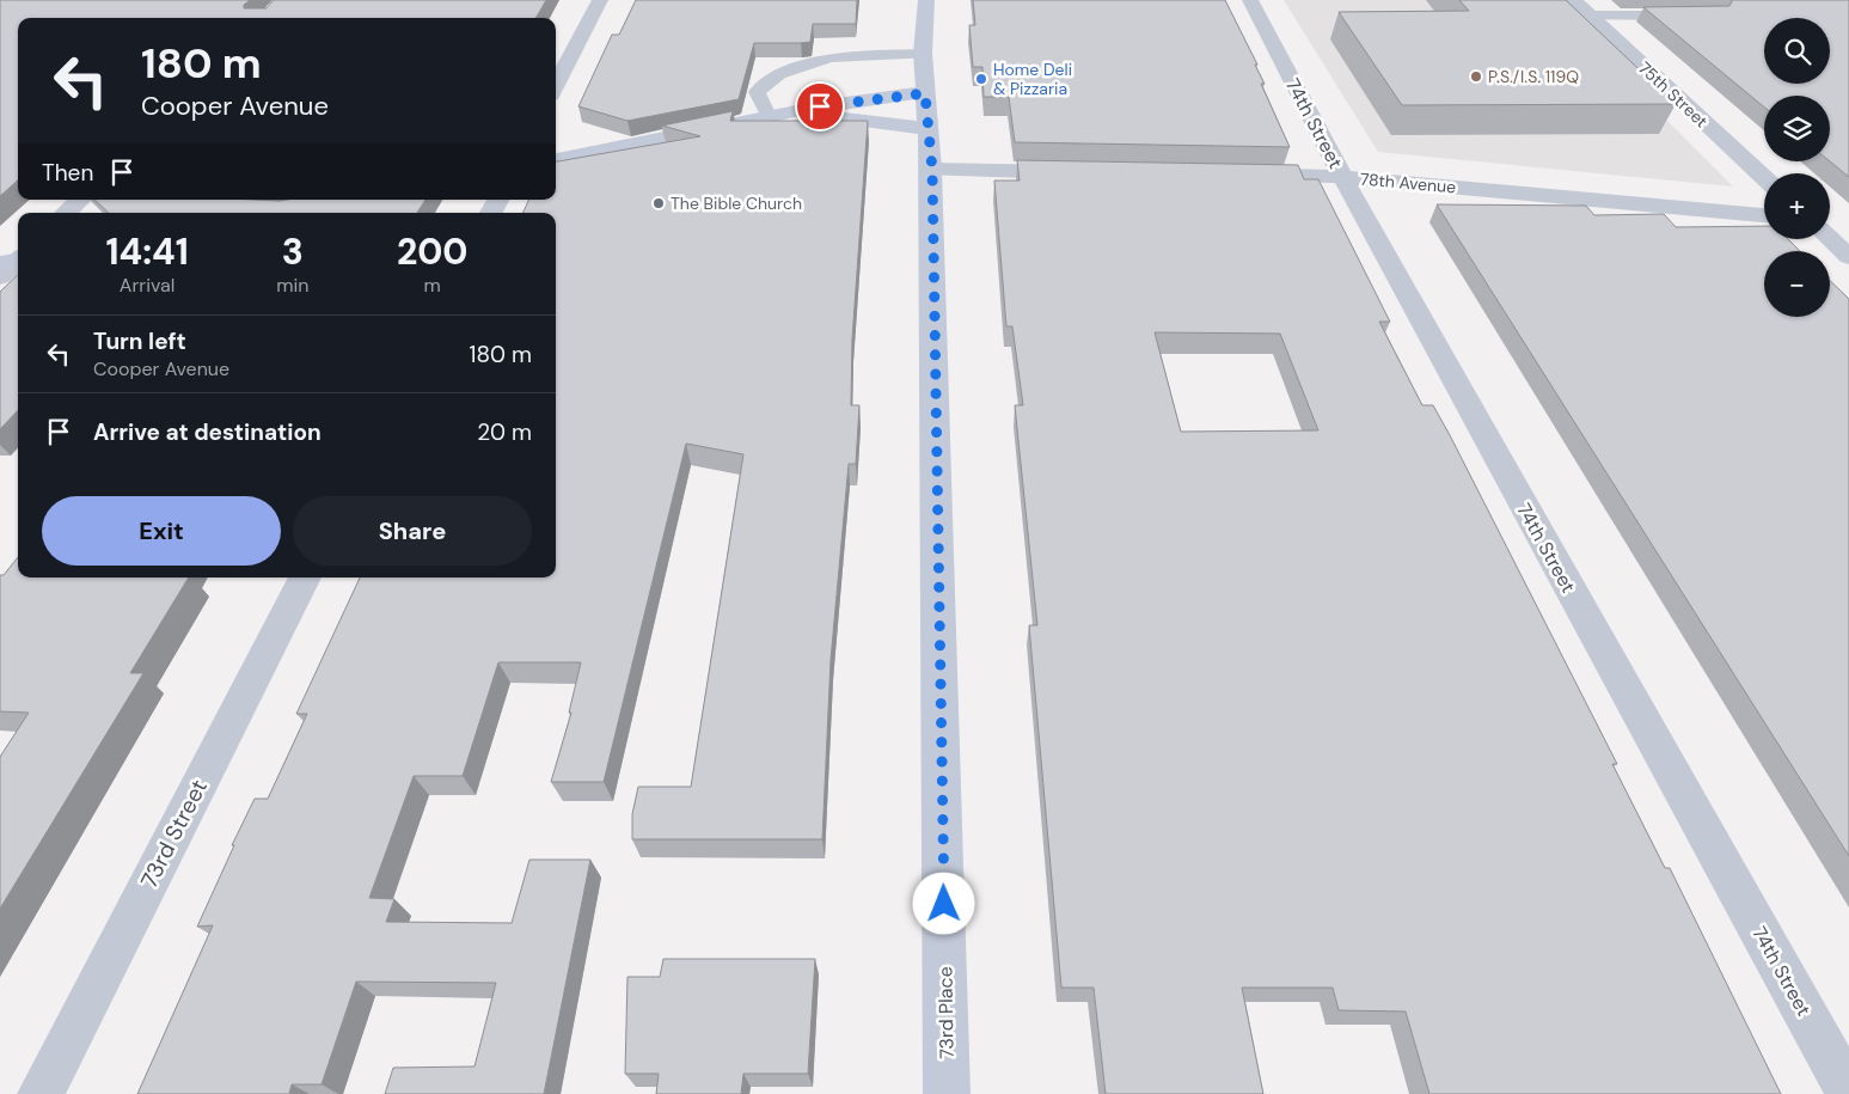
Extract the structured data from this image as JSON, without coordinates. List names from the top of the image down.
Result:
{
  "streets": {
    "street": [
      "75th Street",
      "74th Street",
      "78th Avenue",
      "73rd Street",
      "73rd Place"
    ]
  },
  "crossings": [
    ["74th Street", "78th Avenue"]
  ],
  "places": ["P.S./I.S. 119Q", "Home Deli & Pizzaria", "The Bible Church"],
  "page": {
    "map_buttons": ["+", "−"],
    "turn": ["180 m", "Cooper Avenue"],
    "then": "Then",
    "eta": [
      "14:41",
      "Arrival",
      "3",
      "min",
      "200",
      "m"
    ],
    "list": [
      {
        "name": "Turn left",
        "note": "Cooper Avenue",
        "value": "180 m"
      },
      {
        "name": "Arrive at destination",
        "value": "20 m"
      }
    ],
    "buttons": ["Exit", "Share"]
  }
}
